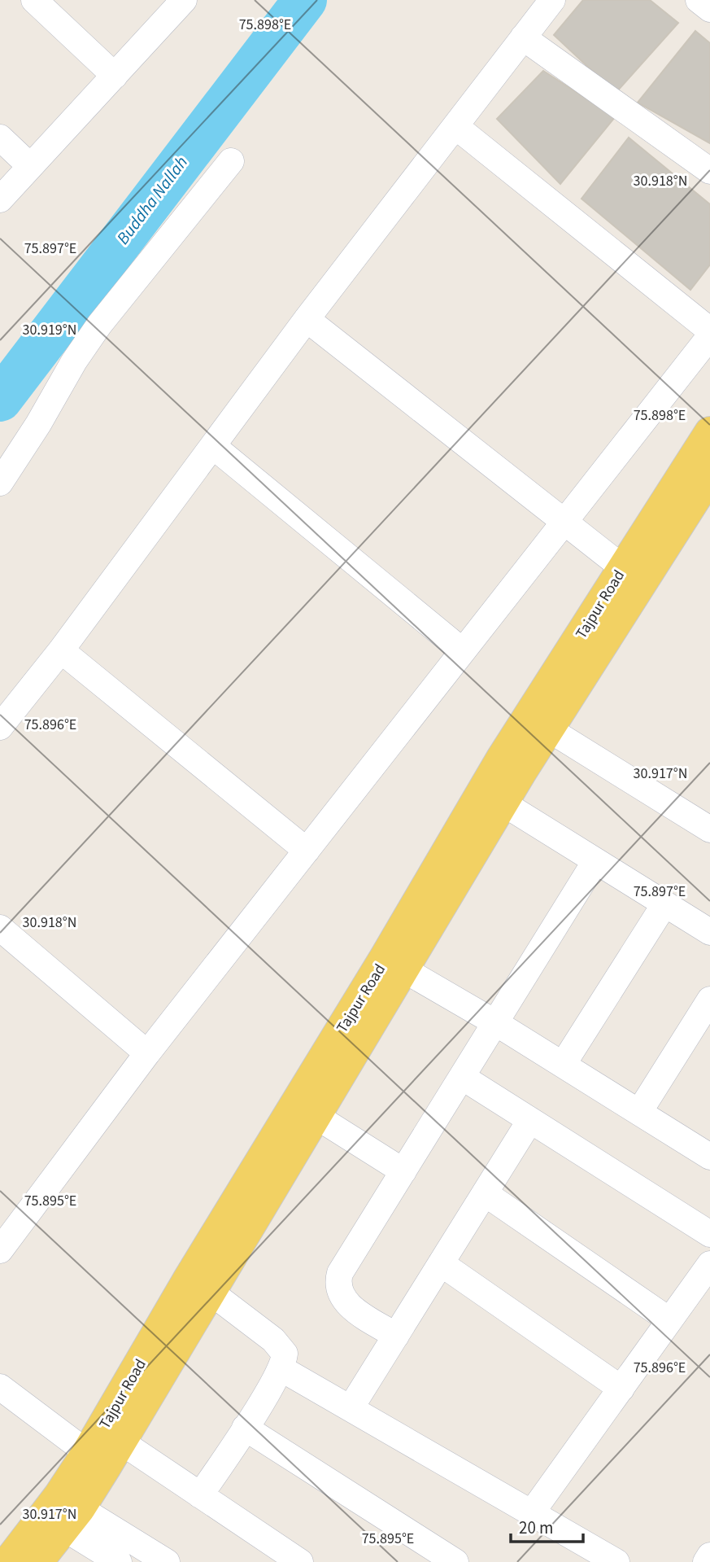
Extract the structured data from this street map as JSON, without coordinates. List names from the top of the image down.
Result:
{
  "streets": {
    "main road": ["Tajpur Road"]
  },
  "water": ["Buddha Nallah"],
  "scale_bar": "20 m",
  "coordinates": [
    "75.898°E",
    "30.918°N",
    "75.897°E",
    "30.919°N",
    "75.896°E",
    "30.917°N",
    "75.895°E"
  ]
}
